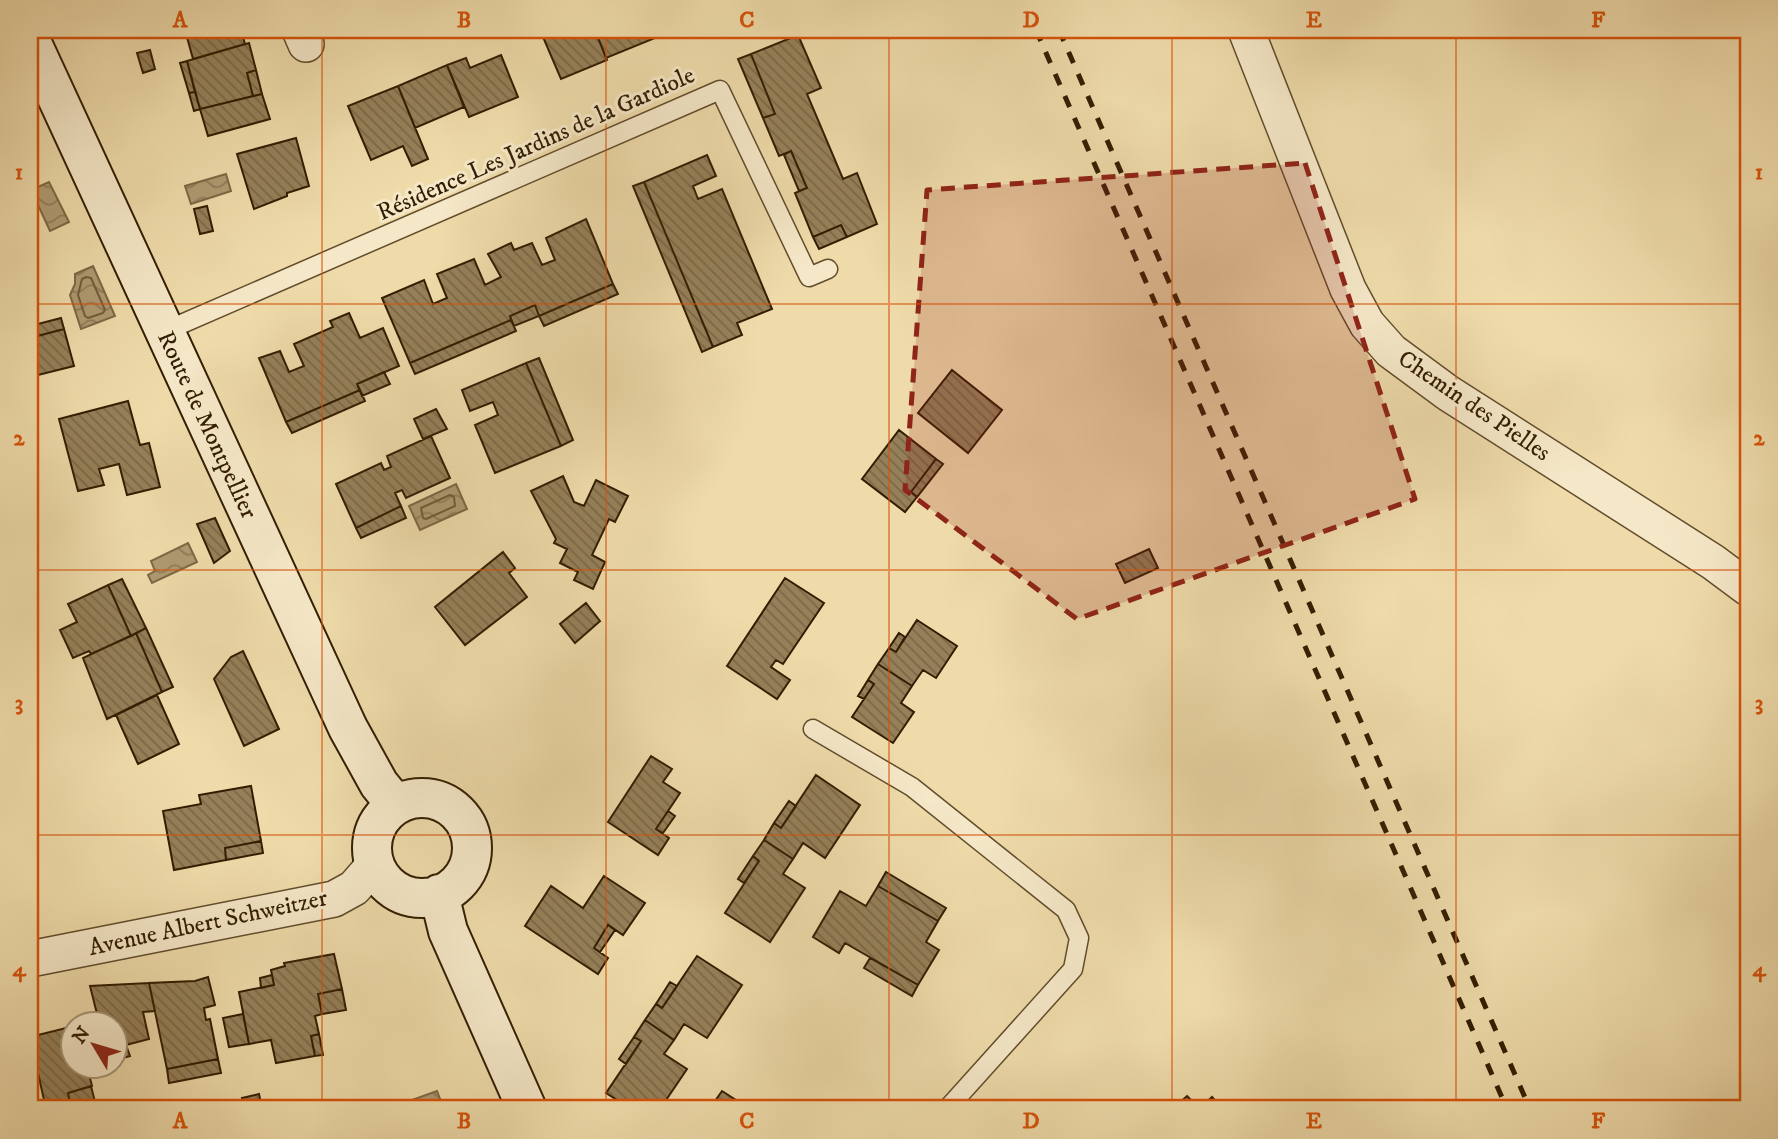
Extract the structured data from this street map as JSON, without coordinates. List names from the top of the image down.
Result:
{
  "streets": {
    "main road": ["Route de Montpellier"],
    "street": ["Chemin des Pielles", "Avenue Albert Schweitzer"],
    "lane": ["Résidence Les Jardins de la Gardiole"]
  },
  "crossings": [
    ["Résidence Les Jardins de la Gardiole", "Route de Montpellier"],
    ["Route de Montpellier", "Avenue Albert Schweitzer"]
  ],
  "north": "top left",
  "grid": {
    "columns": [
      "A",
      "B",
      "C",
      "D",
      "E",
      "F"
    ],
    "rows": [
      "1",
      "2",
      "3",
      "4"
    ]
  }
}
